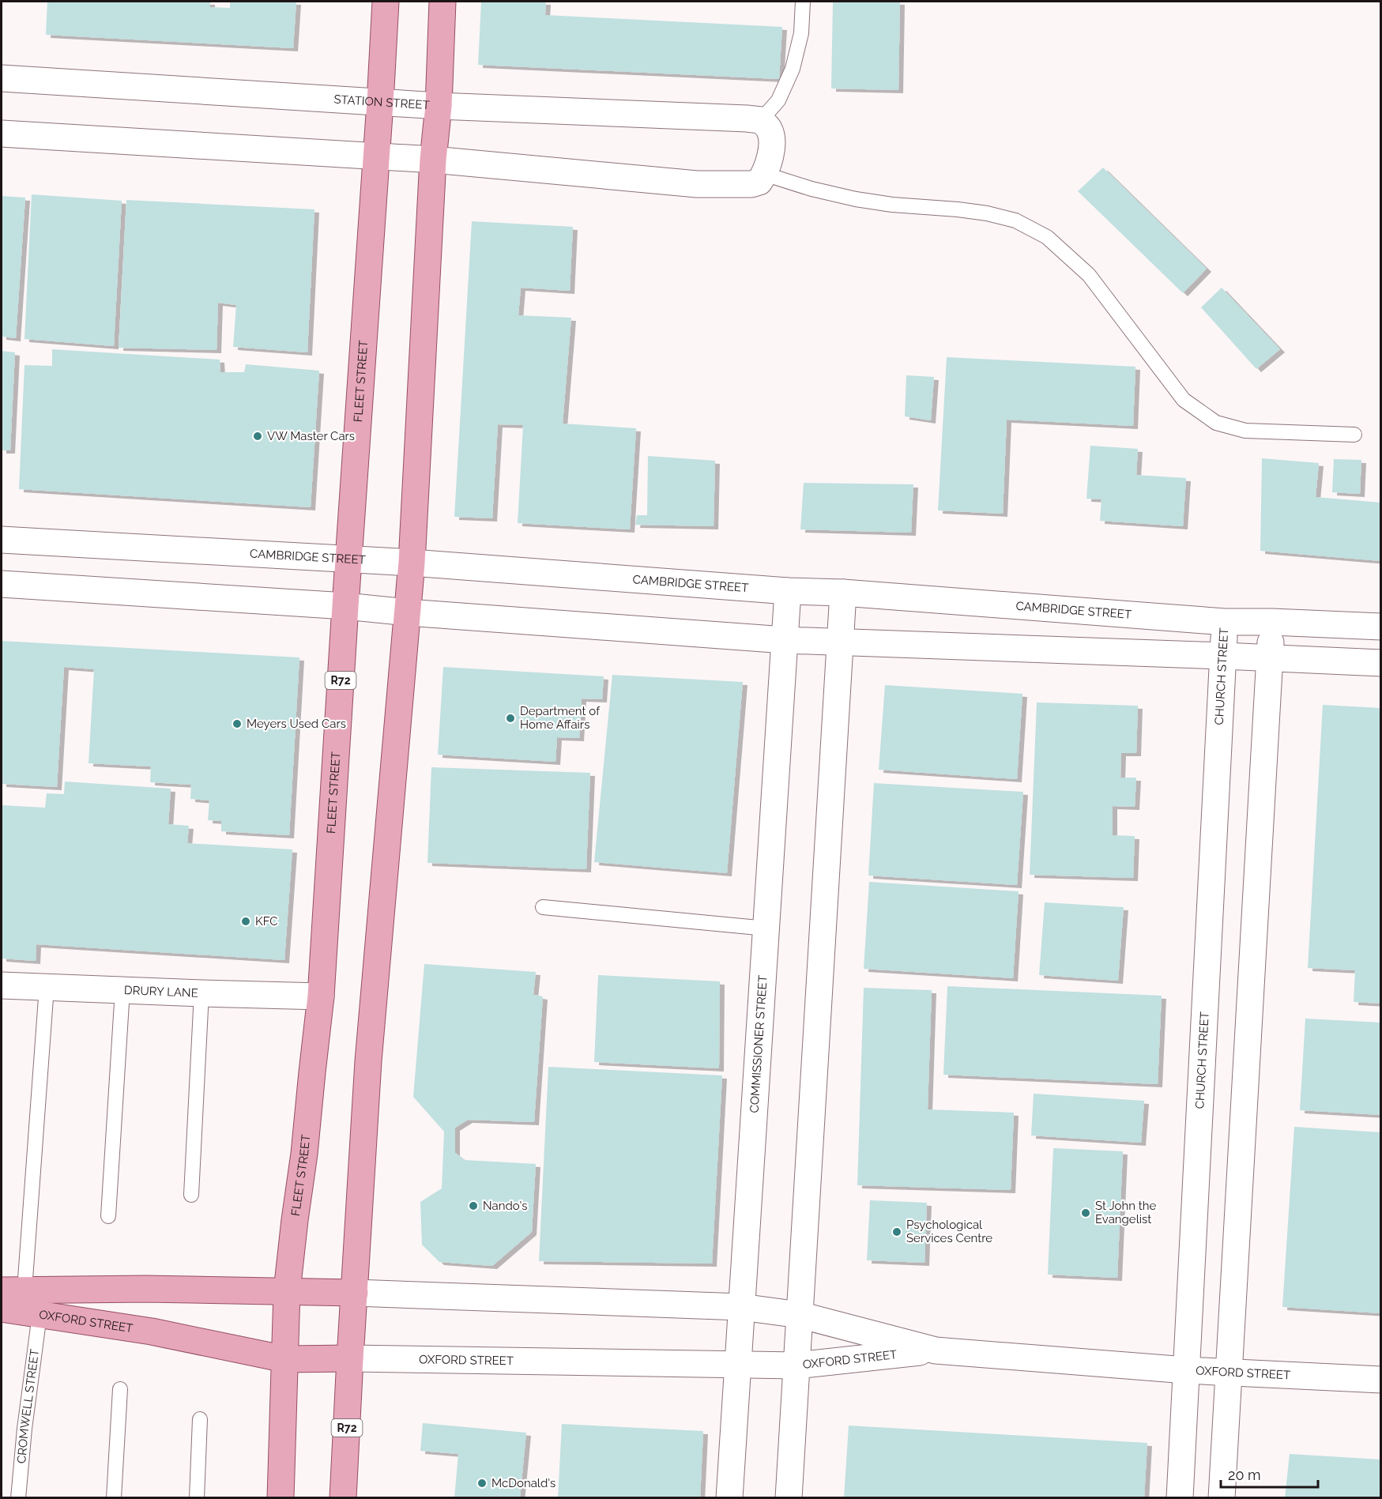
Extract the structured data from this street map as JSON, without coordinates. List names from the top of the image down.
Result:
{
  "streets": {
    "main road": ["FLEET STREET", "R72", "OXFORD STREET"],
    "street": [
      "STATION STREET",
      "CAMBRIDGE STREET",
      "CHURCH STREET",
      "DRURY LANE",
      "COMMISSIONER STREET"
    ],
    "lane": ["CROMWELL STREET"]
  },
  "crossings": [
    ["STATION STREET", "FLEET STREET"],
    ["STATION STREET", "R72"],
    ["FLEET STREET", "CAMBRIDGE STREET"],
    ["FLEET STREET", "DRURY LANE"],
    ["FLEET STREET", "OXFORD STREET"],
    ["CAMBRIDGE STREET", "CHURCH STREET"],
    ["CAMBRIDGE STREET", "R72"],
    ["CAMBRIDGE STREET", "COMMISSIONER STREET"],
    ["CHURCH STREET", "OXFORD STREET"],
    ["R72", "OXFORD STREET"],
    ["COMMISSIONER STREET", "OXFORD STREET"],
    ["OXFORD STREET", "CROMWELL STREET"]
  ],
  "places": [
    "VW Master Cars",
    "Department of Home Affairs",
    "Meyers Used Cars",
    "KFC",
    "Nando's",
    "St John the Evangelist",
    "Psychological Services Centre",
    "McDonald's"
  ],
  "scale_bar": "20 m"
}
